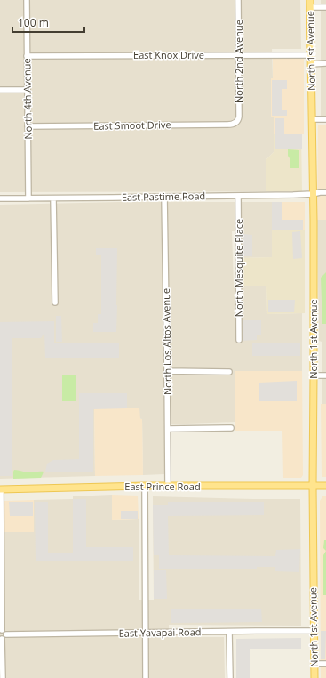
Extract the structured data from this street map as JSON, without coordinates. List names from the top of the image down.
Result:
{
  "streets": {
    "main road": ["North 1st Avenue", "East Prince Road"],
    "street": [
      "East Knox Drive",
      "North 2nd Avenue",
      "North 4th Avenue",
      "East Smoot Drive",
      "East Pastime Road",
      "North Mesquite Place",
      "North Los Altos Avenue",
      "East Yavapai Road"
    ]
  },
  "crossings": [
    ["North 1st Avenue", "East Knox Drive"],
    ["North 1st Avenue", "East Pastime Road"],
    ["North 1st Avenue", "East Prince Road"],
    ["North 1st Avenue", "East Yavapai Road"],
    ["East Knox Drive", "North 2nd Avenue"],
    ["East Knox Drive", "North 4th Avenue"],
    ["North 2nd Avenue", "East Smoot Drive"],
    ["North 4th Avenue", "East Smoot Drive"],
    ["North 4th Avenue", "East Pastime Road"],
    ["East Pastime Road", "North Mesquite Place"],
    ["East Pastime Road", "North Los Altos Avenue"],
    ["North Los Altos Avenue", "East Prince Road"]
  ],
  "scale_bar": "100 m"
}
